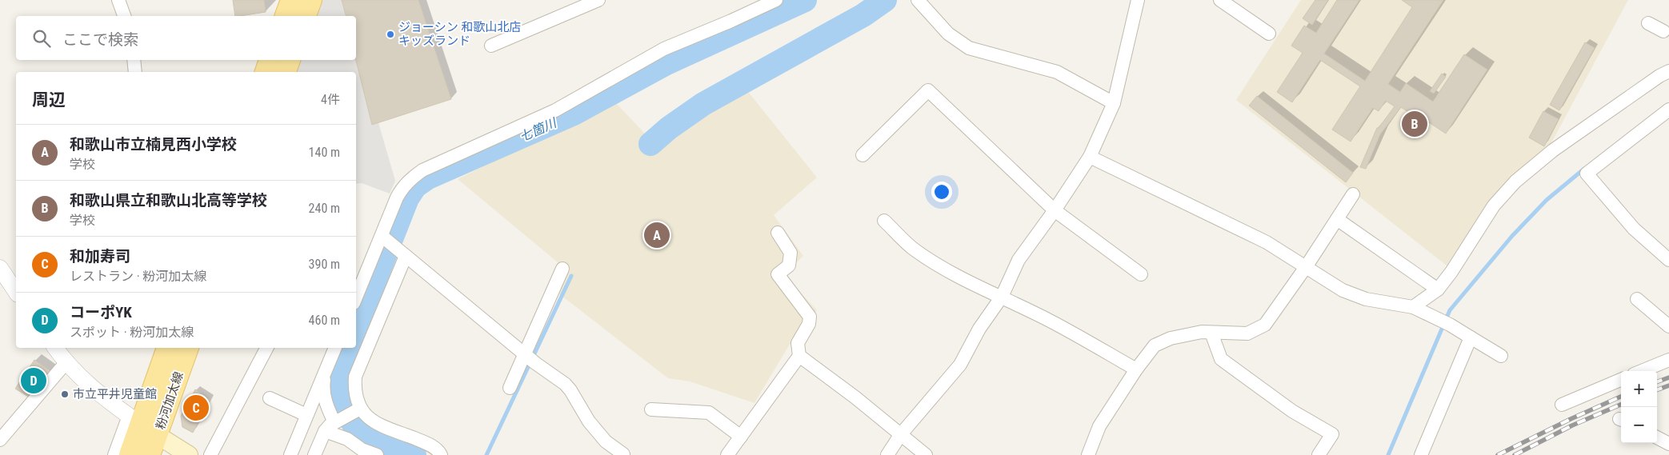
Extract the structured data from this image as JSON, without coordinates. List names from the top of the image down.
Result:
{
  "streets": {
    "main road": ["粉河加太線"]
  },
  "water": ["七箇川"],
  "places": ["ジョーシン 和歌山北店 キッズランド", "市立平井児童館"],
  "page": {
    "search": "ここで検索",
    "heading": ["周辺", "4件"],
    "pins": [
      "B",
      "A",
      "D",
      "C"
    ],
    "list": [
      {
        "mark": "A",
        "name": "和歌山市立楠見西小学校",
        "note": "学校",
        "value": "140 m"
      },
      {
        "mark": "B",
        "name": "和歌山県立和歌山北高等学校",
        "note": "学校",
        "value": "240 m"
      },
      {
        "mark": "C",
        "name": "和加寿司",
        "note": "レストラン · 粉河加太線",
        "value": "390 m"
      },
      {
        "mark": "D",
        "name": "コーポYK",
        "note": "スポット · 粉河加太線",
        "value": "460 m"
      }
    ],
    "map_buttons": ["+", "−"]
  }
}
